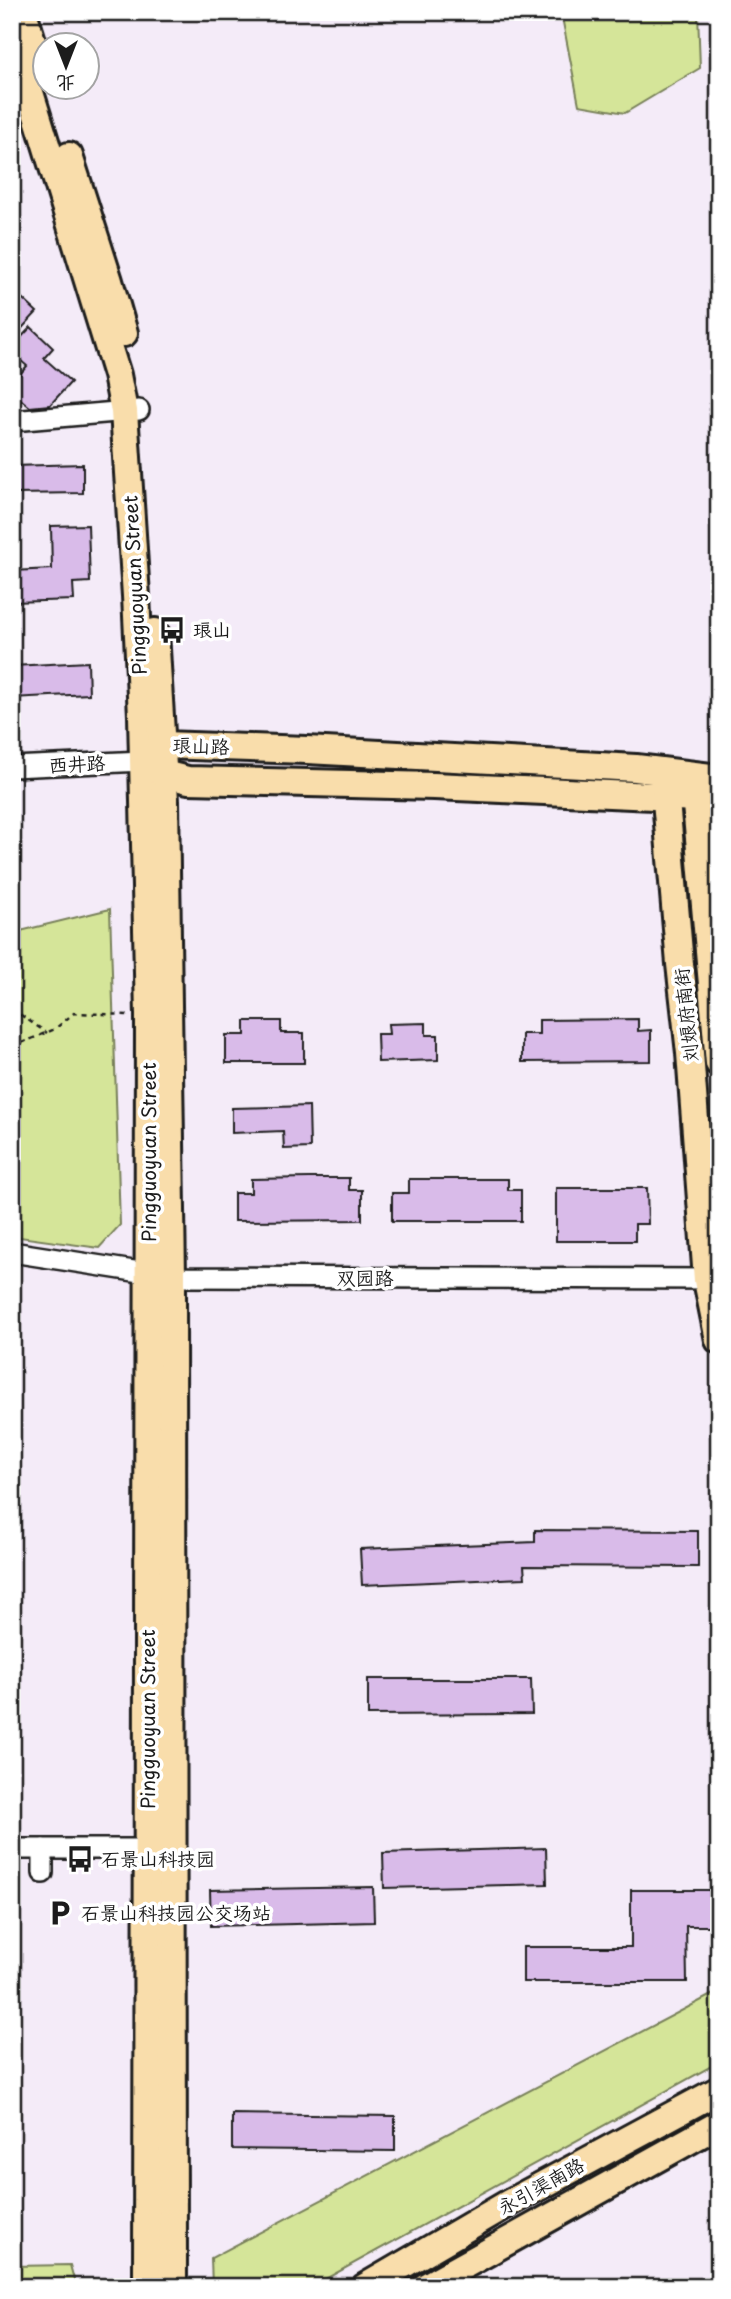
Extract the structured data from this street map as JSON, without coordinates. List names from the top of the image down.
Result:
{
  "streets": {
    "main road": [
      "Pingguoyuan Street",
      "琅山路",
      "刘娘府南街",
      "永引渠南路"
    ],
    "street": ["西井路", "双园路"]
  },
  "crossings": [
    ["Pingguoyuan Street", "琅山路"],
    ["Pingguoyuan Street", "西井路"],
    ["Pingguoyuan Street", "双园路"],
    ["琅山路", "西井路"],
    ["琅山路", "刘娘府南街"],
    ["刘娘府南街", "双园路"]
  ],
  "places": {
    "bus stop": ["琅山", "石景山科技园"],
    "parking": ["石景山科技园公交场站"]
  },
  "north": "bottom"
}
